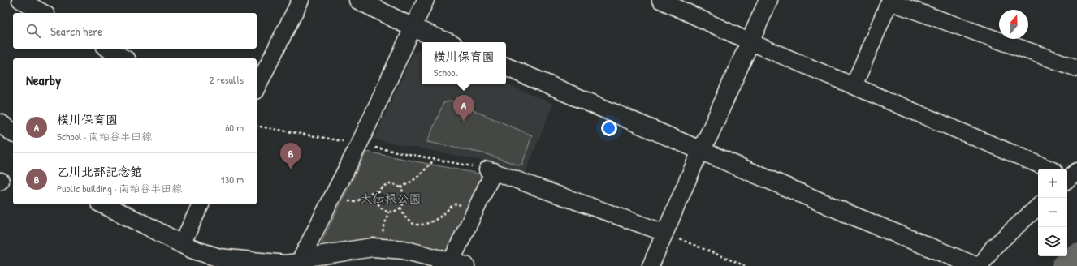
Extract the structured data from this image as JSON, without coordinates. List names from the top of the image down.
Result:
{
  "parks": ["大伝根公園"],
  "north": "top",
  "page": {
    "search": "Search here",
    "popup": ["横川保育園", "School"],
    "heading": ["Nearby", "2 results"],
    "pins": ["A", "B"],
    "list": [
      {
        "mark": "A",
        "name": "横川保育園",
        "note": "School · 南粕谷半田線",
        "value": "60 m"
      },
      {
        "mark": "B",
        "name": "乙川北部記念館",
        "note": "Public building · 南粕谷半田線",
        "value": "130 m"
      }
    ],
    "map_buttons": ["+", "−"]
  }
}
